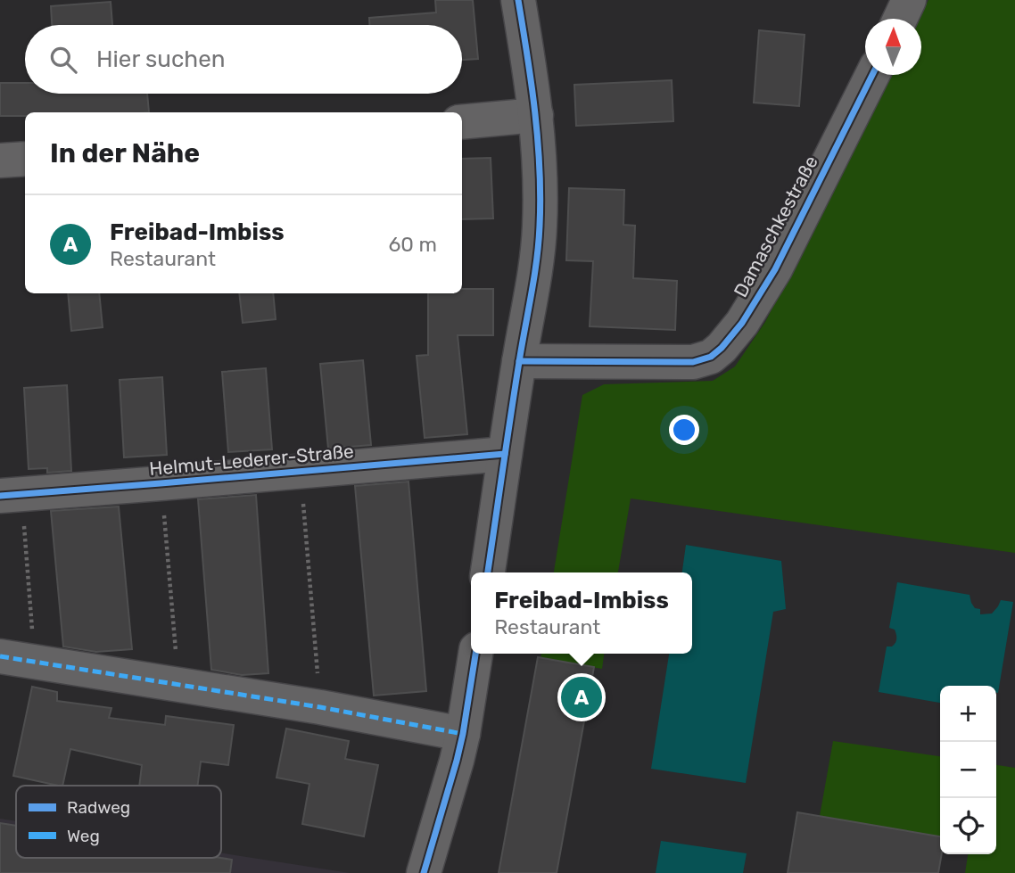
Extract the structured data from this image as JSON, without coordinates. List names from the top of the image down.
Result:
{
  "streets": {
    "street": ["Damaschkestraße", "Helmut-Lederer-Straße"]
  },
  "legend": ["Radweg", "Weg"],
  "north": "top",
  "page": {
    "search": "Hier suchen",
    "heading": "In der Nähe",
    "list": [
      {
        "mark": "A",
        "name": "Freibad-Imbiss",
        "note": "Restaurant",
        "value": "60 m"
      }
    ],
    "popup": ["Freibad-Imbiss", "Restaurant"],
    "pins": "A",
    "map_buttons": ["+", "−"]
  }
}
